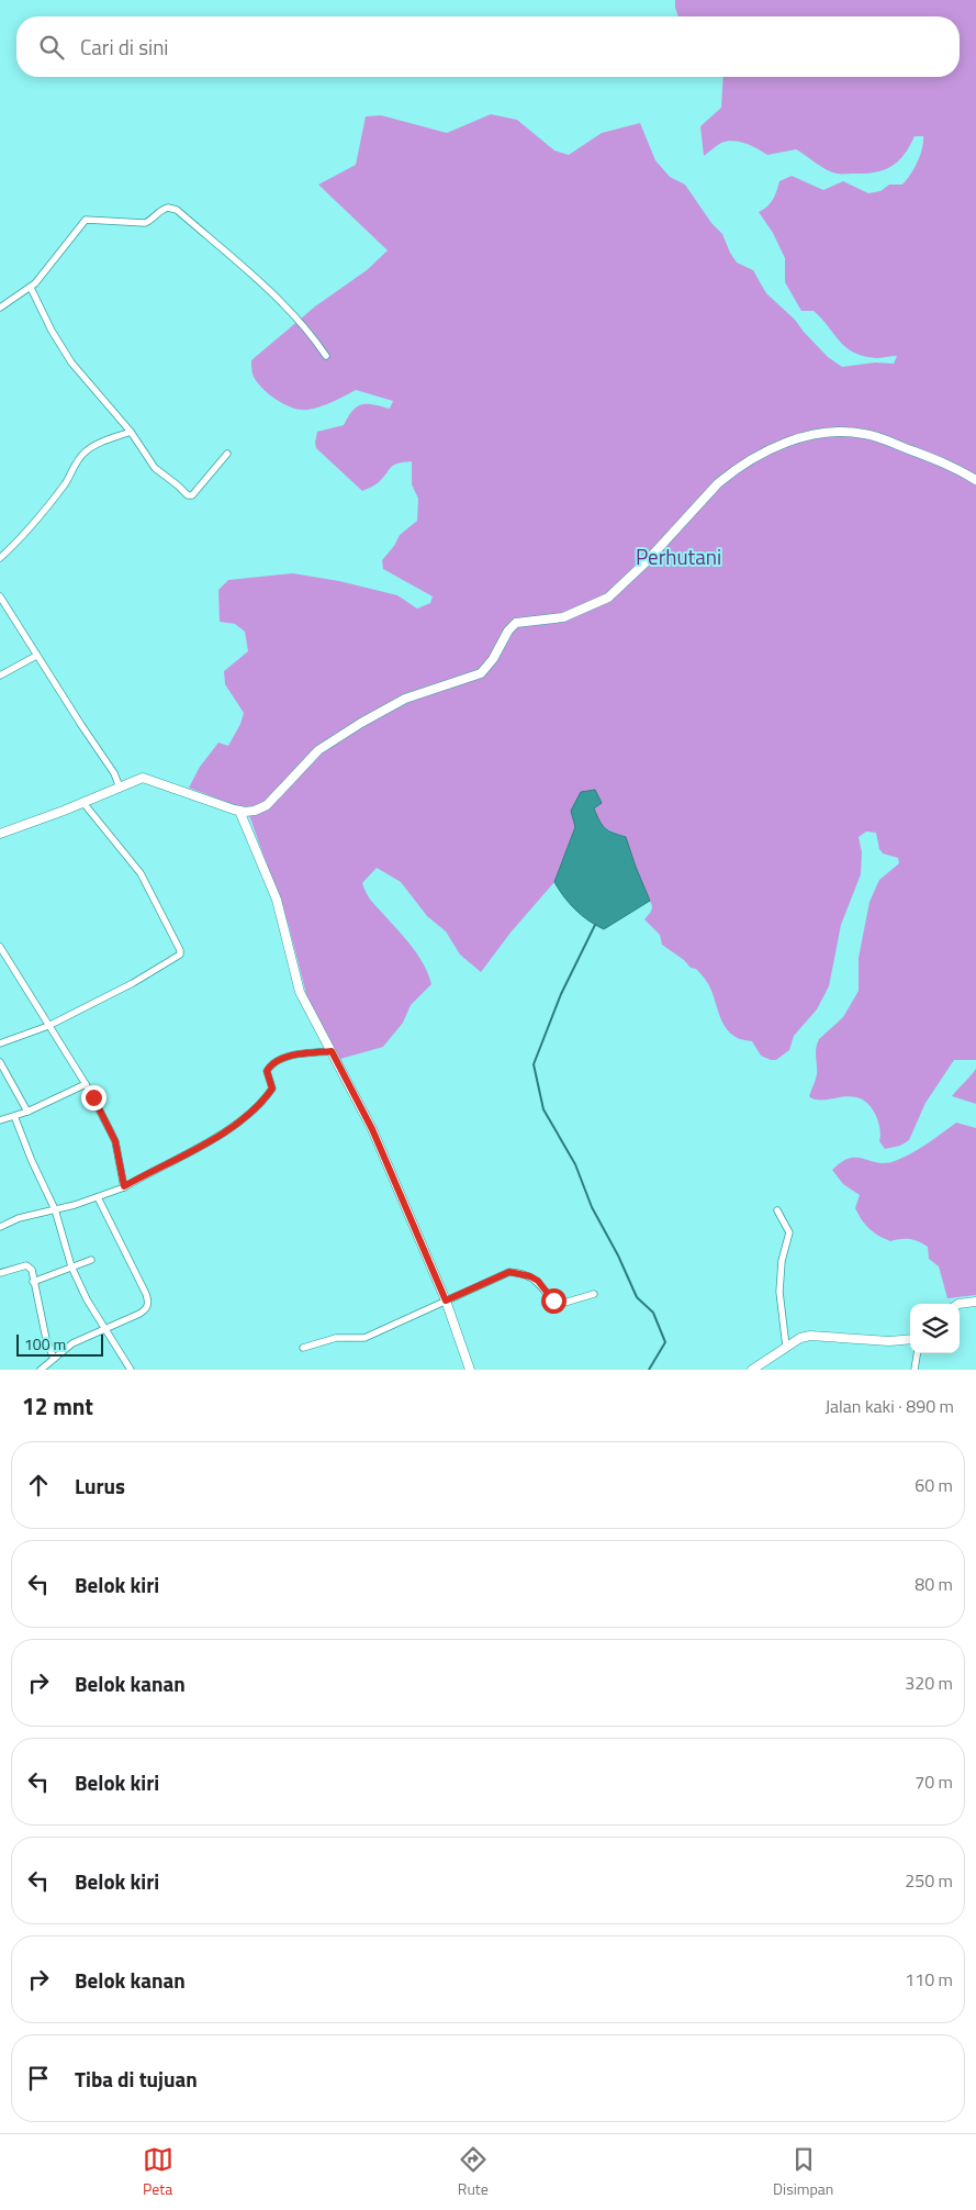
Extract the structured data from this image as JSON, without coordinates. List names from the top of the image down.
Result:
{
  "parks": ["Perhutani"],
  "scale_bar": "100 m",
  "page": {
    "search": "Cari di sini",
    "scale": "100 m",
    "heading": ["12 mnt", "Jalan kaki · 890 m"],
    "list": [
      ["Lurus", "60 m"],
      ["Belok kiri", "80 m"],
      ["Belok kanan", "320 m"],
      ["Belok kiri", "70 m"],
      ["Belok kiri", "250 m"],
      ["Belok kanan", "110 m"],
      "Tiba di tujuan"
    ],
    "nav": ["Peta", "Rute", "Disimpan"]
  }
}
